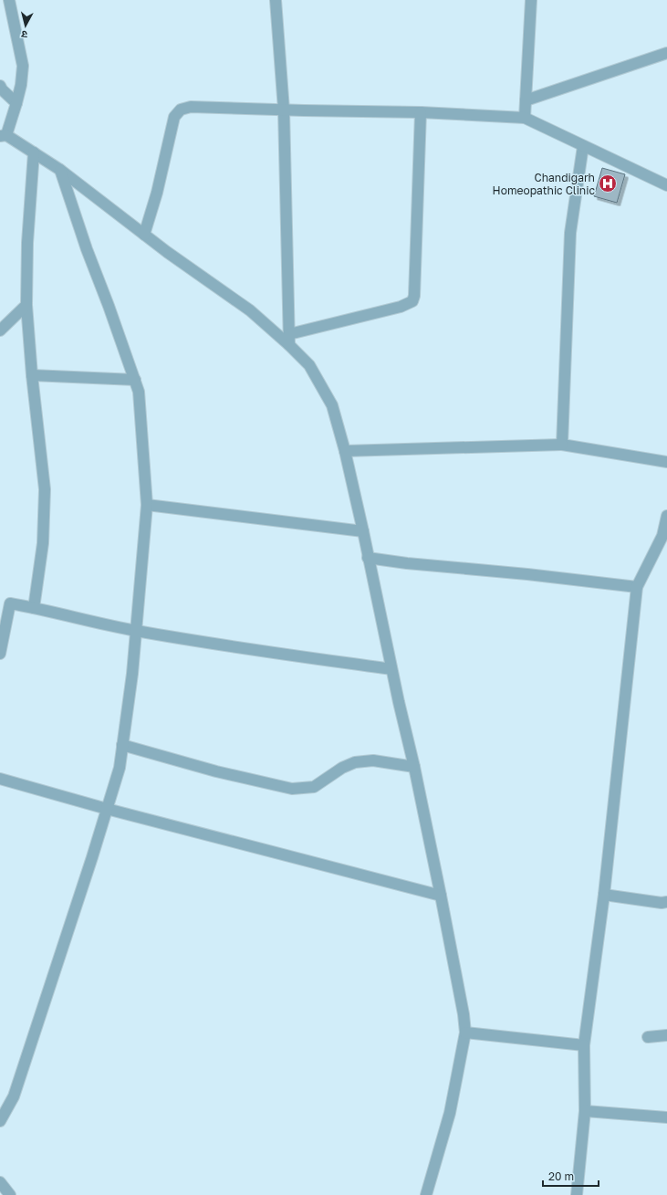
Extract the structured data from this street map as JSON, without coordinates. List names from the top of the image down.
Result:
{
  "places": {
    "hospital": ["Chandigarh Homeopathic Clinic"]
  },
  "scale_bar": "20 m",
  "north": "bottom"
}
